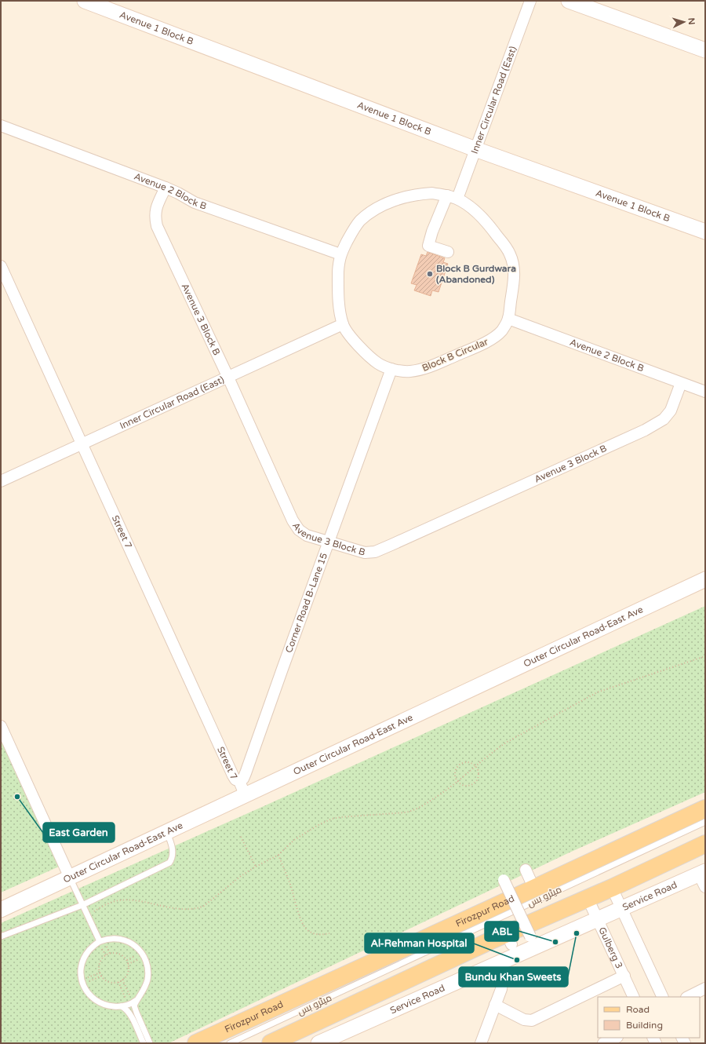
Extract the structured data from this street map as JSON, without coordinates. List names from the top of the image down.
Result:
{
  "streets": {
    "main road": ["Firozpur Road"],
    "street": [
      "Avenue 1 Block B",
      "Inner Circular Road (East)",
      "Avenue 2 Block B",
      "Avenue 3 Block B",
      "Block B Circular",
      "Street 7",
      "Corner Road B-Lane 15",
      "Outer Circular Road-East Ave",
      "Service Road",
      "Gulberg 3"
    ],
    "lane": ["میٹرو بس"]
  },
  "crossings": [
    ["Avenue 1 Block B", "Inner Circular Road (East)"],
    ["Inner Circular Road (East)", "Avenue 3 Block B"],
    ["Inner Circular Road (East)", "Block B Circular"],
    ["Inner Circular Road (East)", "Street 7"],
    ["Avenue 2 Block B", "Avenue 3 Block B"],
    ["Avenue 2 Block B", "Block B Circular"],
    ["Avenue 3 Block B", "Corner Road B-Lane 15"],
    ["Block B Circular", "Corner Road B-Lane 15"],
    ["Street 7", "Corner Road B-Lane 15"],
    ["Street 7", "Outer Circular Road-East Ave"],
    ["Service Road", "Gulberg 3"]
  ],
  "places": [
    "Block B Gurdwara (Abandoned)",
    "East Garden",
    "Bundu Khan Sweets",
    "ABL",
    "Al-Rehman Hospital"
  ],
  "legend": ["Road", "Building"],
  "north": "right"
}
